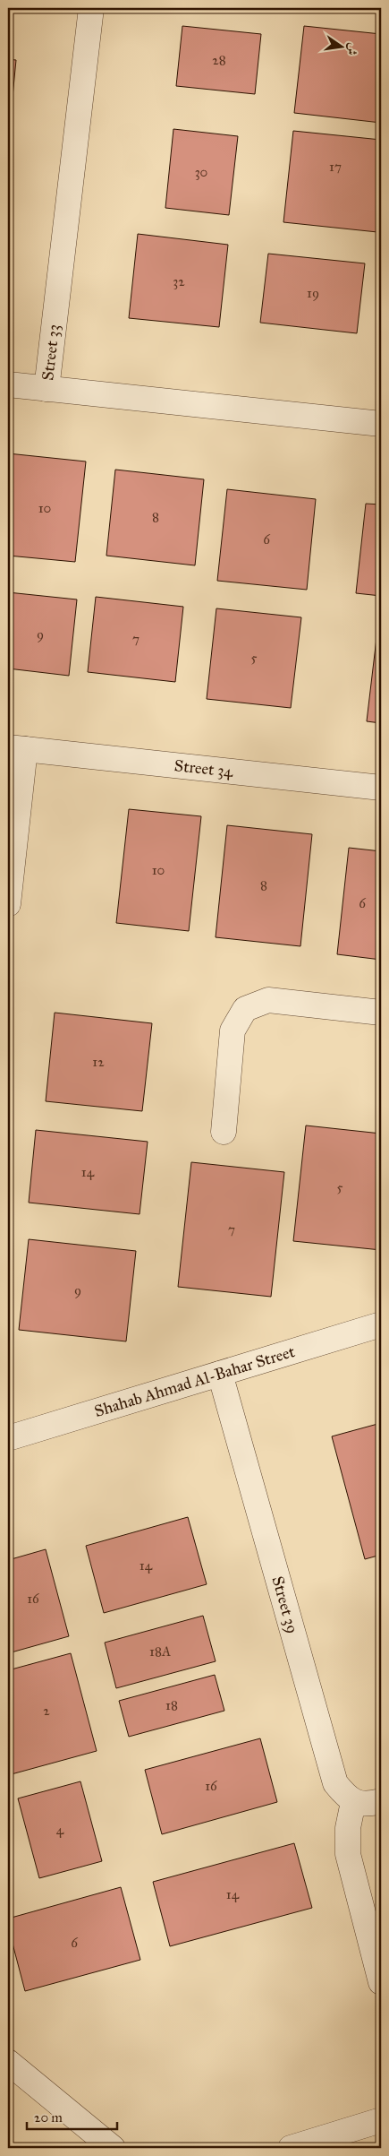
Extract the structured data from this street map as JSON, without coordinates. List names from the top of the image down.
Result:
{
  "streets": {
    "street": [
      "Street 33",
      "Street 34",
      "Shahab Ahmad Al-Bahar Street",
      "Street 39"
    ]
  },
  "crossings": [
    ["Shahab Ahmad Al-Bahar Street", "Street 39"]
  ],
  "house_numbers": [
    "28",
    "17",
    "30",
    "32",
    "19",
    "10",
    "8",
    "6",
    "9",
    "7",
    "5",
    "10",
    "8",
    "6",
    "12",
    "14",
    "5",
    "7",
    "9",
    "14",
    "16",
    "18A",
    "18",
    "2",
    "16",
    "4",
    "14",
    "6"
  ],
  "scale_bar": "20 m",
  "north": "right"
}
